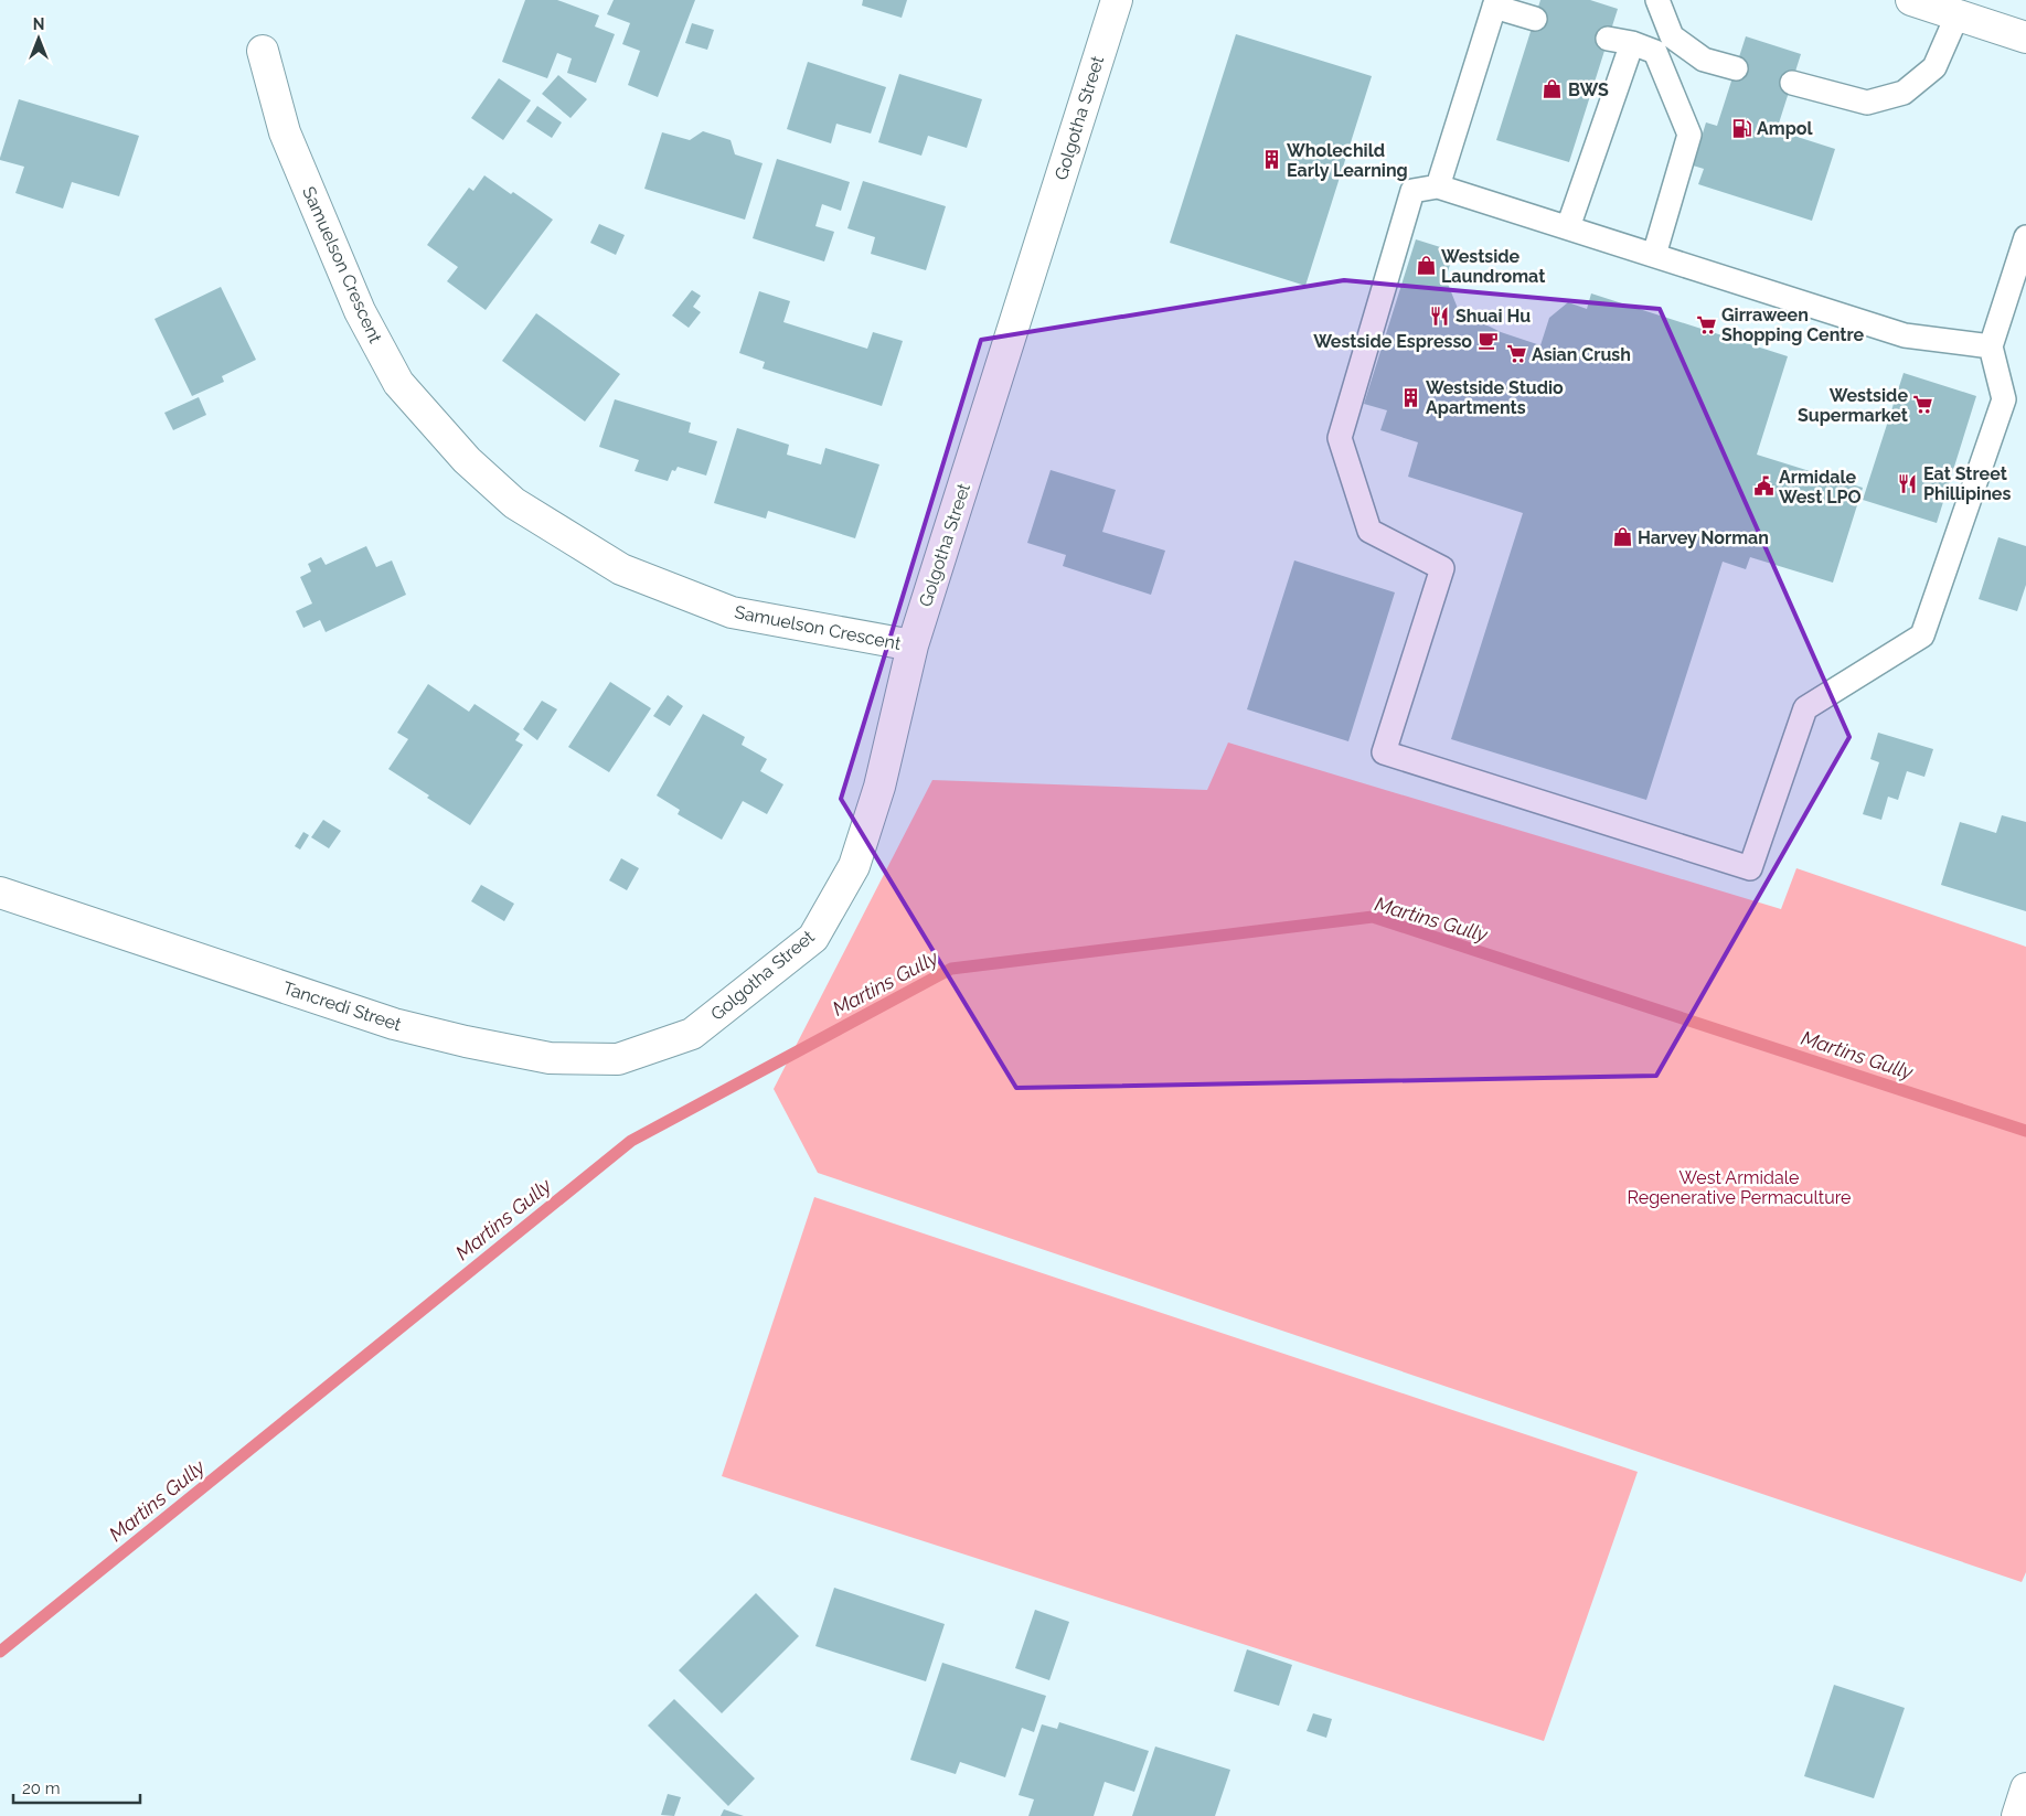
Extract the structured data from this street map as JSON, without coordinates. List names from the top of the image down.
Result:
{
  "streets": {
    "street": ["Golgotha Street", "Samuelson Crescent", "Tancredi Street"]
  },
  "crossings": [
    ["Golgotha Street", "Samuelson Crescent"],
    ["Golgotha Street", "Tancredi Street"]
  ],
  "water": ["Martins Gully"],
  "parks": ["West Armidale Regenerative Permaculture"],
  "places": {
    "shop": ["BWS", "Westside Laundromat", "Harvey Norman"],
    "fuel station": ["Ampol"],
    "building": ["Wholechild Early Learning", "Westside Studio Apartments"],
    "restaurant": ["Shuai Hu", "Eat Street Phillipines"],
    "supermarket": ["Girraween Shopping Centre", "Asian Crush", "Westside Supermarket"],
    "cafe": ["Westside Espresso"],
    "public building": ["Armidale West LPO"]
  },
  "scale_bar": "20 m",
  "north": "top"
}
